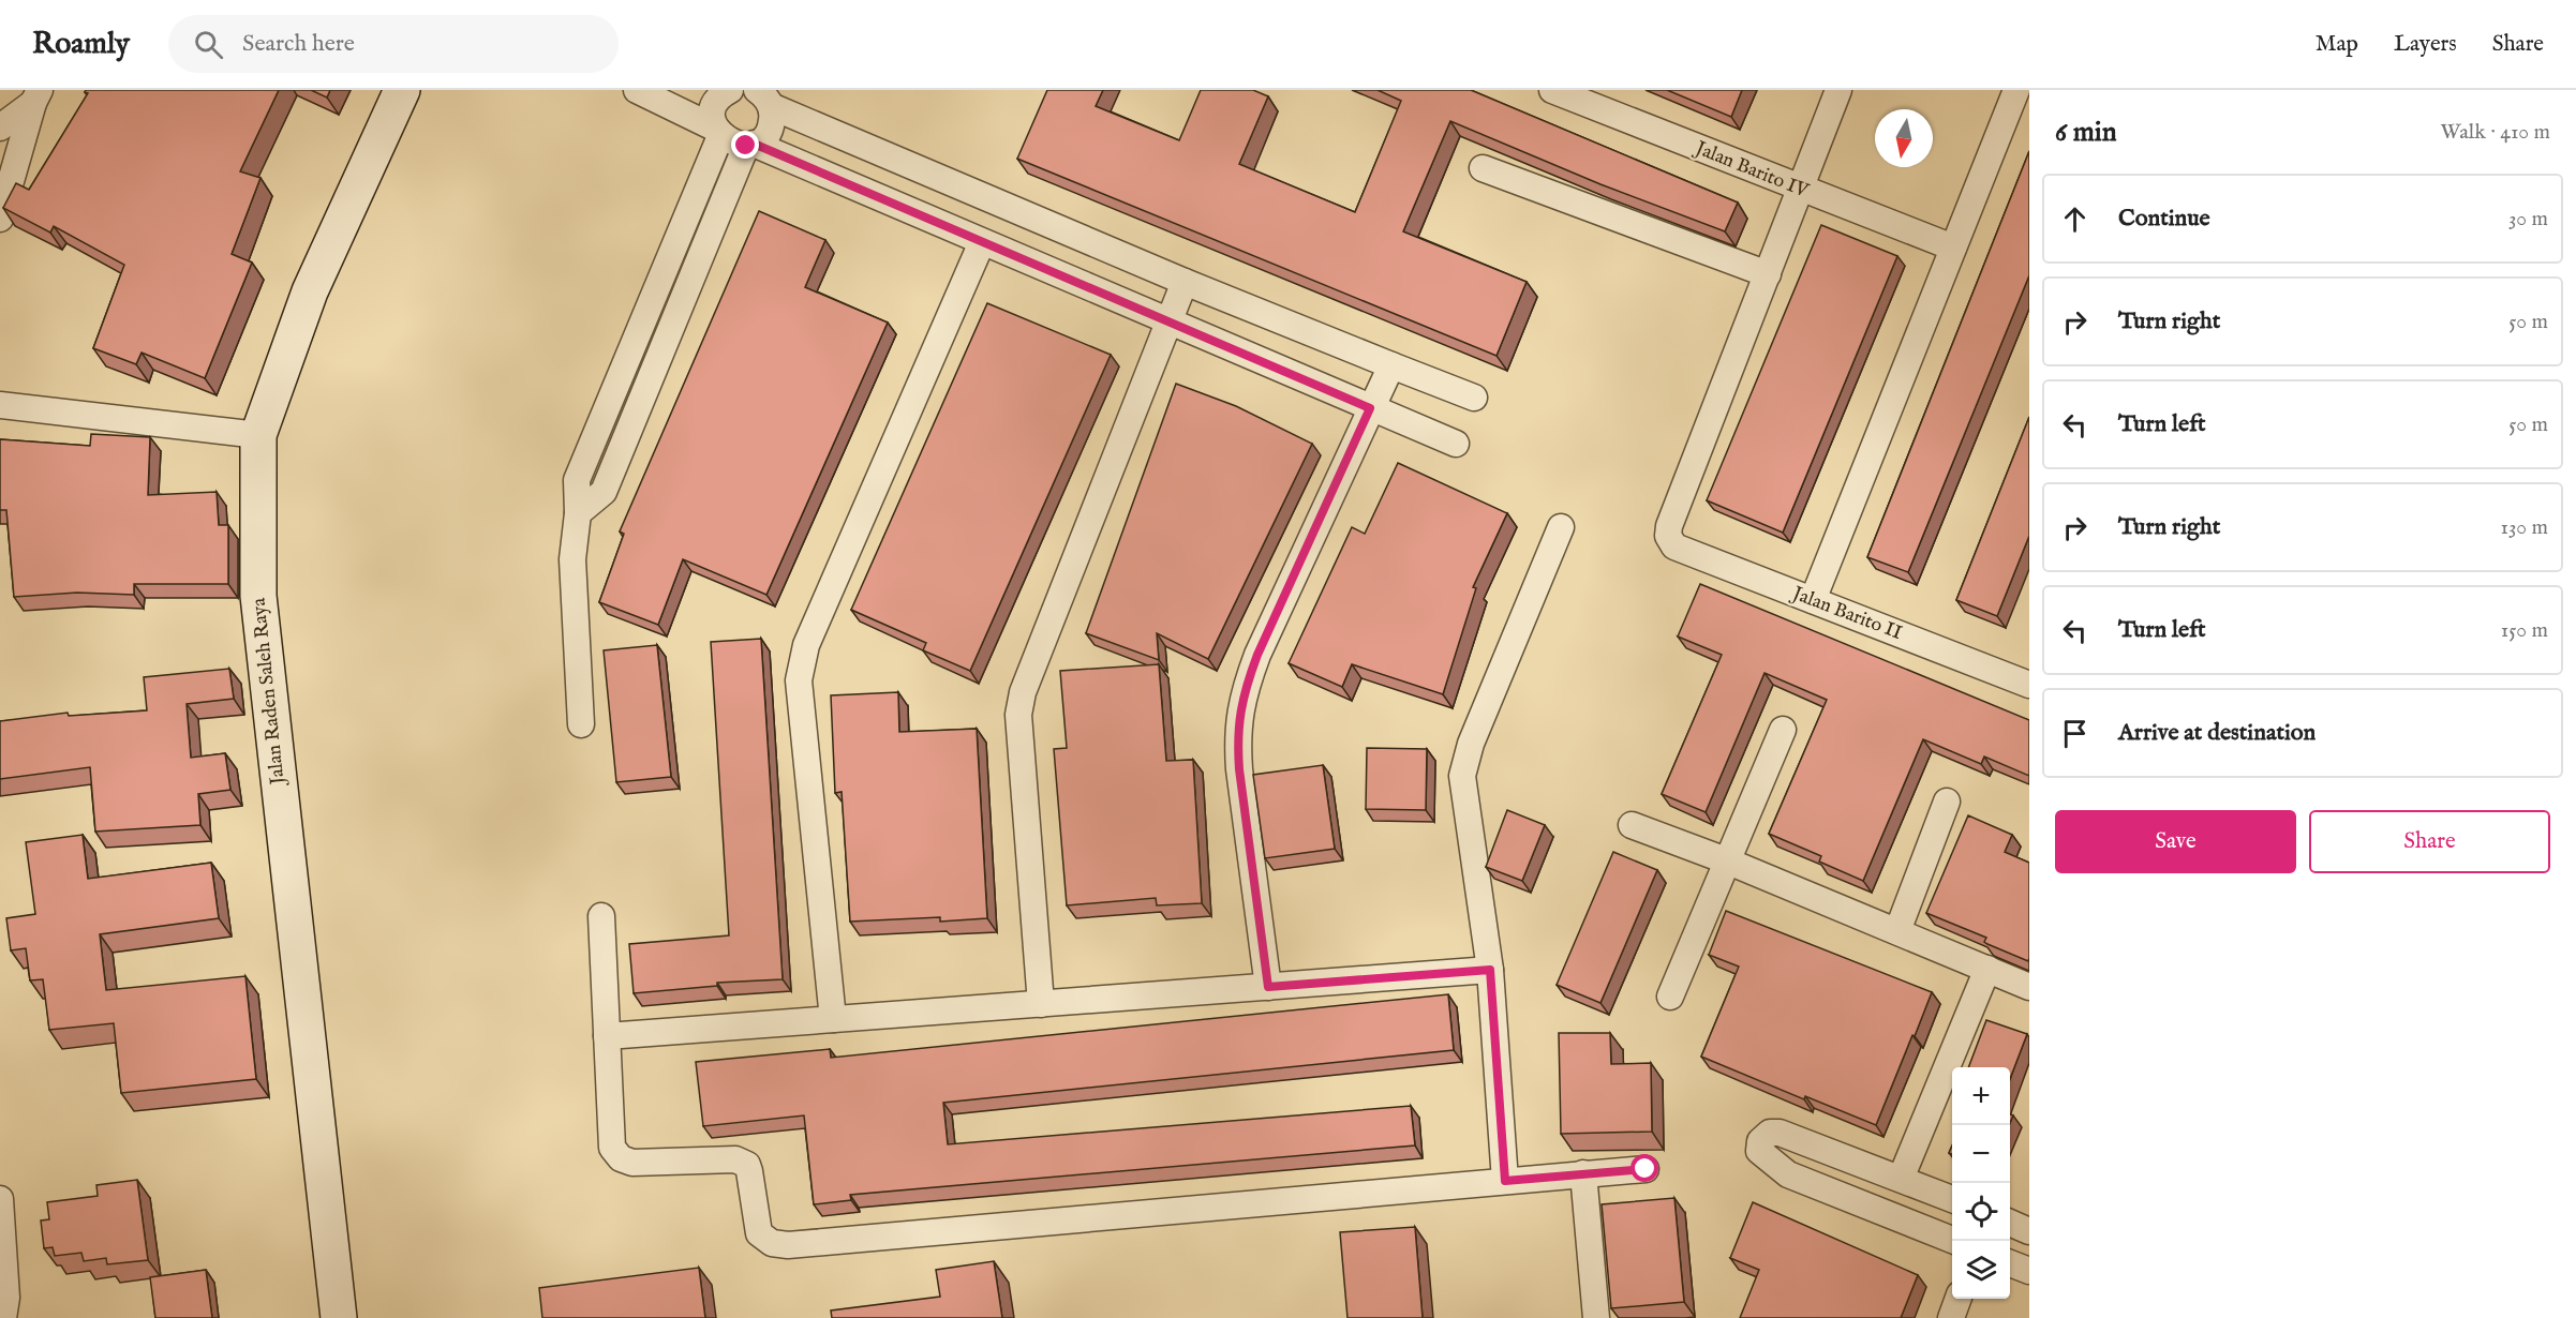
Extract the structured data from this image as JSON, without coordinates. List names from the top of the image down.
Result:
{
  "streets": {
    "main road": ["Jalan Raden Saleh Raya"],
    "street": ["Jalan Barito IV", "Jalan Barito II"]
  },
  "north": "bottom",
  "page": {
    "header": "Roamly",
    "search": "Search here",
    "nav": ["Map", "Layers", "Share"],
    "heading": ["6 min", "Walk · 410 m"],
    "list": [
      ["Continue", "30 m"],
      ["Turn right", "50 m"],
      ["Turn left", "50 m"],
      ["Turn right", "130 m"],
      ["Turn left", "150 m"],
      "Arrive at destination"
    ],
    "buttons": ["Save", "Share"],
    "map_buttons": ["+", "−"]
  }
}
